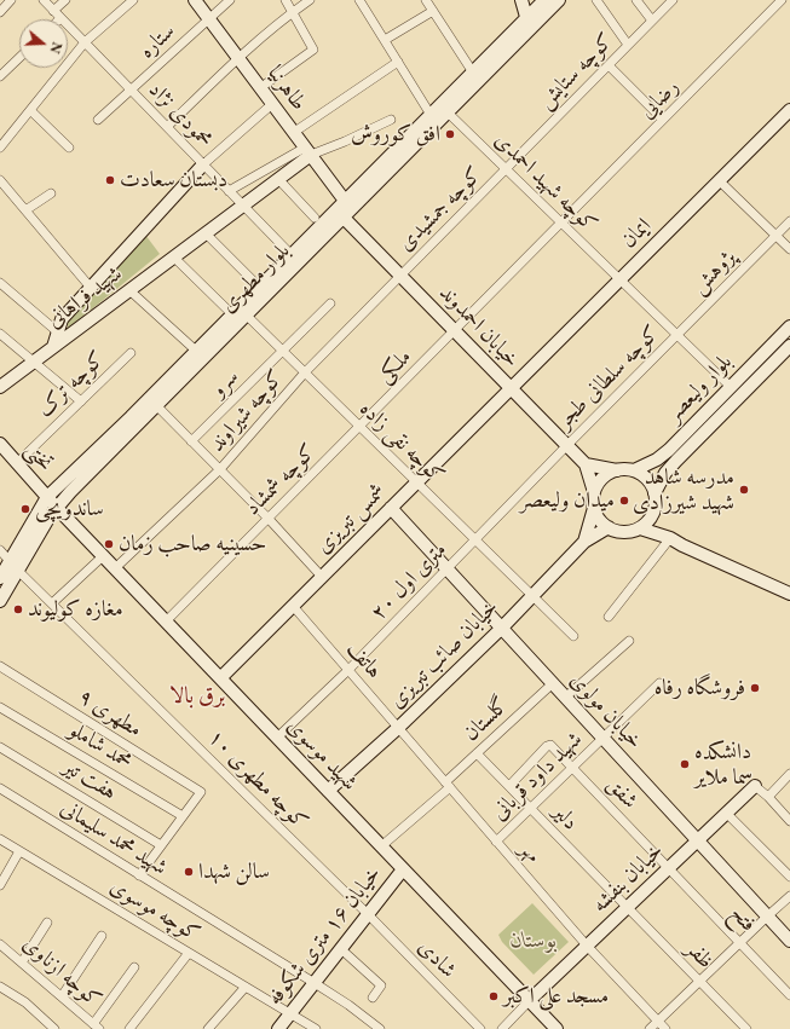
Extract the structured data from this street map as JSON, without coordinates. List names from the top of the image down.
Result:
{
  "streets": {
    "main road": [
      "طاهرنیا",
      "ایمان",
      "بلوار مطهری",
      "شهید فراهانی",
      "خیابان احمدوند",
      "بلوار ولیعصر",
      "تختی",
      "شمس تبریزی",
      "خیابان صائب تبریزی",
      "خیابان مولوی",
      "شهید موسوی",
      "خیابان بنفشه",
      "خیابان ۱۶ متری شکوفه"
    ],
    "street": [
      "ستاره",
      "کوچه ستایش",
      "رضایی",
      "محمودی نژاد",
      "کوچه شهید احمدی",
      "کوچه جمشیدی",
      "پژوهش",
      "ملکی",
      "کوچه سلطانی طجر",
      "سرو",
      "کوچه ترک",
      "کوچه شیراوند",
      "کوچه نقی زاده",
      "کوچه شمشاد",
      "۲۰ متری اول",
      "هاتف",
      "مطهری ۹",
      "گلستان",
      "محمد شاملو",
      "شهید داود قربانی",
      "هفت تیر",
      "کوچه مطهری ۱۰",
      "شفق",
      "دلیر",
      "شهید محمد سلیمانی",
      "مهر",
      "کوچه موسوی",
      "فتح",
      "ظفر",
      "شادی",
      "کوچه ازناوی"
    ]
  },
  "crossings": [
    ["ستاره", "طاهرنیا"],
    ["ستاره", "محمودی نژاد"],
    ["کوچه ستایش", "کوچه شهید احمدی"],
    ["کوچه ستایش", "کوچه جمشیدی"],
    ["طاهرنیا", "بلوار مطهری"],
    ["طاهرنیا", "شهید فراهانی"],
    ["رضایی", "کوچه شهید احمدی"],
    ["رضایی", "خیابان احمدوند"],
    ["رضایی", "ملکی"],
    ["محمودی نژاد", "بلوار مطهری"],
    ["محمودی نژاد", "شهید فراهانی"],
    ["کوچه شهید احمدی", "کوچه جمشیدی"],
    ["کوچه شهید احمدی", "ایمان"],
    ["کوچه شهید احمدی", "پژوهش"],
    ["کوچه شهید احمدی", "بلوار مطهری"],
    ["کوچه شهید احمدی", "کوچه سلطانی طجر"],
    ["کوچه شهید احمدی", "بلوار ولیعصر"],
    ["کوچه جمشیدی", "خیابان احمدوند"],
    ["کوچه جمشیدی", "کوچه شیراوند"],
    ["ایمان", "خیابان احمدوند"],
    ["ایمان", "شمس تبریزی"],
    ["پژوهش", "کوچه سلطانی طجر"],
    ["بلوار مطهری", "خیابان احمدوند"],
    ["بلوار مطهری", "کوچه نقی زاده"],
    ["بلوار مطهری", "تختی"],
    ["بلوار مطهری", "شهید موسوی"],
    ["بلوار مطهری", "کوچه مطهری ۱۰"],
    ["خیابان احمدوند", "ملکی"],
    ["خیابان احمدوند", "کوچه سلطانی طجر"],
    ["خیابان احمدوند", "کوچه شیراوند"],
    ["خیابان احمدوند", "شمس تبریزی"],
    ["ملکی", "کوچه نقی زاده"],
    ["ملکی", "کوچه شمشاد"],
    ["کوچه سلطانی طجر", "کوچه نقی زاده"],
    ["کوچه سلطانی طجر", "۲۰ متری اول"],
    ["سرو", "کوچه نقی زاده"],
    ["کوچه ترک", "تختی"],
    ["کوچه شیراوند", "کوچه نقی زاده"],
    ["کوچه شیراوند", "شهید موسوی"],
    ["کوچه نقی زاده", "کوچه شمشاد"],
    ["کوچه نقی زاده", "شمس تبریزی"],
    ["کوچه نقی زاده", "۲۰ متری اول"],
    ["کوچه نقی زاده", "خیابان صائب تبریزی"],
    ["تختی", "شهید موسوی"],
    ["کوچه شمشاد", "شهید موسوی"],
    ["شمس تبریزی", "هاتف"],
    ["شمس تبریزی", "خیابان مولوی"],
    ["شمس تبریزی", "شهید موسوی"],
    ["۲۰ متری اول", "هاتف"],
    ["۲۰ متری اول", "خیابان مولوی"],
    ["۲۰ متری اول", "شهید موسوی"],
    ["خیابان صائب تبریزی", "هاتف"],
    ["خیابان صائب تبریزی", "خیابان مولوی"],
    ["خیابان صائب تبریزی", "شهید موسوی"],
    ["هاتف", "گلستان"],
    ["هاتف", "مهر"],
    ["خیابان مولوی", "گلستان"],
    ["خیابان مولوی", "شهید داود قربانی"],
    ["خیابان مولوی", "خیابان بنفشه"],
    ["مطهری ۹", "محمد شاملو"],
    ["گلستان", "شهید موسوی"],
    ["گلستان", "دلیر"],
    ["گلستان", "مهر"],
    ["شهید موسوی", "خیابان بنفشه"],
    ["شهید موسوی", "خیابان ۱۶ متری شکوفه"],
    ["شهید داود قربانی", "شفق"],
    ["شهید داود قربانی", "دلیر"],
    ["شهید داود قربانی", "مهر"],
    ["کوچه مطهری ۱۰", "خیابان ۱۶ متری شکوفه"],
    ["کوچه مطهری ۱۰", "شادی"],
    ["شفق", "دلیر"],
    ["شفق", "خیابان بنفشه"],
    ["شفق", "فتح"],
    ["دلیر", "خیابان بنفشه"],
    ["دلیر", "ظفر"],
    ["شهید محمد سلیمانی", "خیابان ۱۶ متری شکوفه"],
    ["مهر", "خیابان بنفشه"],
    ["خیابان بنفشه", "فتح"],
    ["خیابان بنفشه", "ظفر"],
    ["کوچه موسوی", "خیابان ۱۶ متری شکوفه"],
    ["خیابان ۱۶ متری شکوفه", "شادی"]
  ],
  "districts": ["برق بالا"],
  "parks": ["بوستان"],
  "places": [
    "افق کوروش",
    "دبستان سعادت",
    "مدرسه شاهد شهید شیرزادی",
    "میدان ولیعصر",
    "ساندویچی",
    "حسینیه صاحب زمان",
    "مغازه کولیوند",
    "فروشگاه رفاه",
    "دانشکده سما ملایر",
    "سالن شهدا",
    "مسجد علی اکبر"
  ],
  "north": "right"
}
